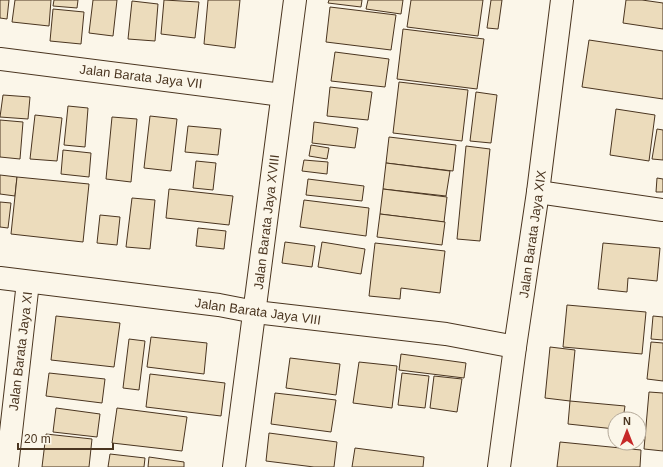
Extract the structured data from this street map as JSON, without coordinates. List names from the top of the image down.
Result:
{
  "streets": {
    "street": [
      "Jalan Barata Jaya VII",
      "Jalan Barata Jaya XVIII",
      "Jalan Barata Jaya XIX",
      "Jalan Barata Jaya VIII",
      "Jalan Barata Jaya XI"
    ]
  },
  "crossings": [
    ["Jalan Barata Jaya VII", "Jalan Barata Jaya XVIII"],
    ["Jalan Barata Jaya XVIII", "Jalan Barata Jaya VIII"],
    ["Jalan Barata Jaya XIX", "Jalan Barata Jaya VIII"],
    ["Jalan Barata Jaya VIII", "Jalan Barata Jaya XI"]
  ],
  "scale_bar": "20 m",
  "north": "top"
}
